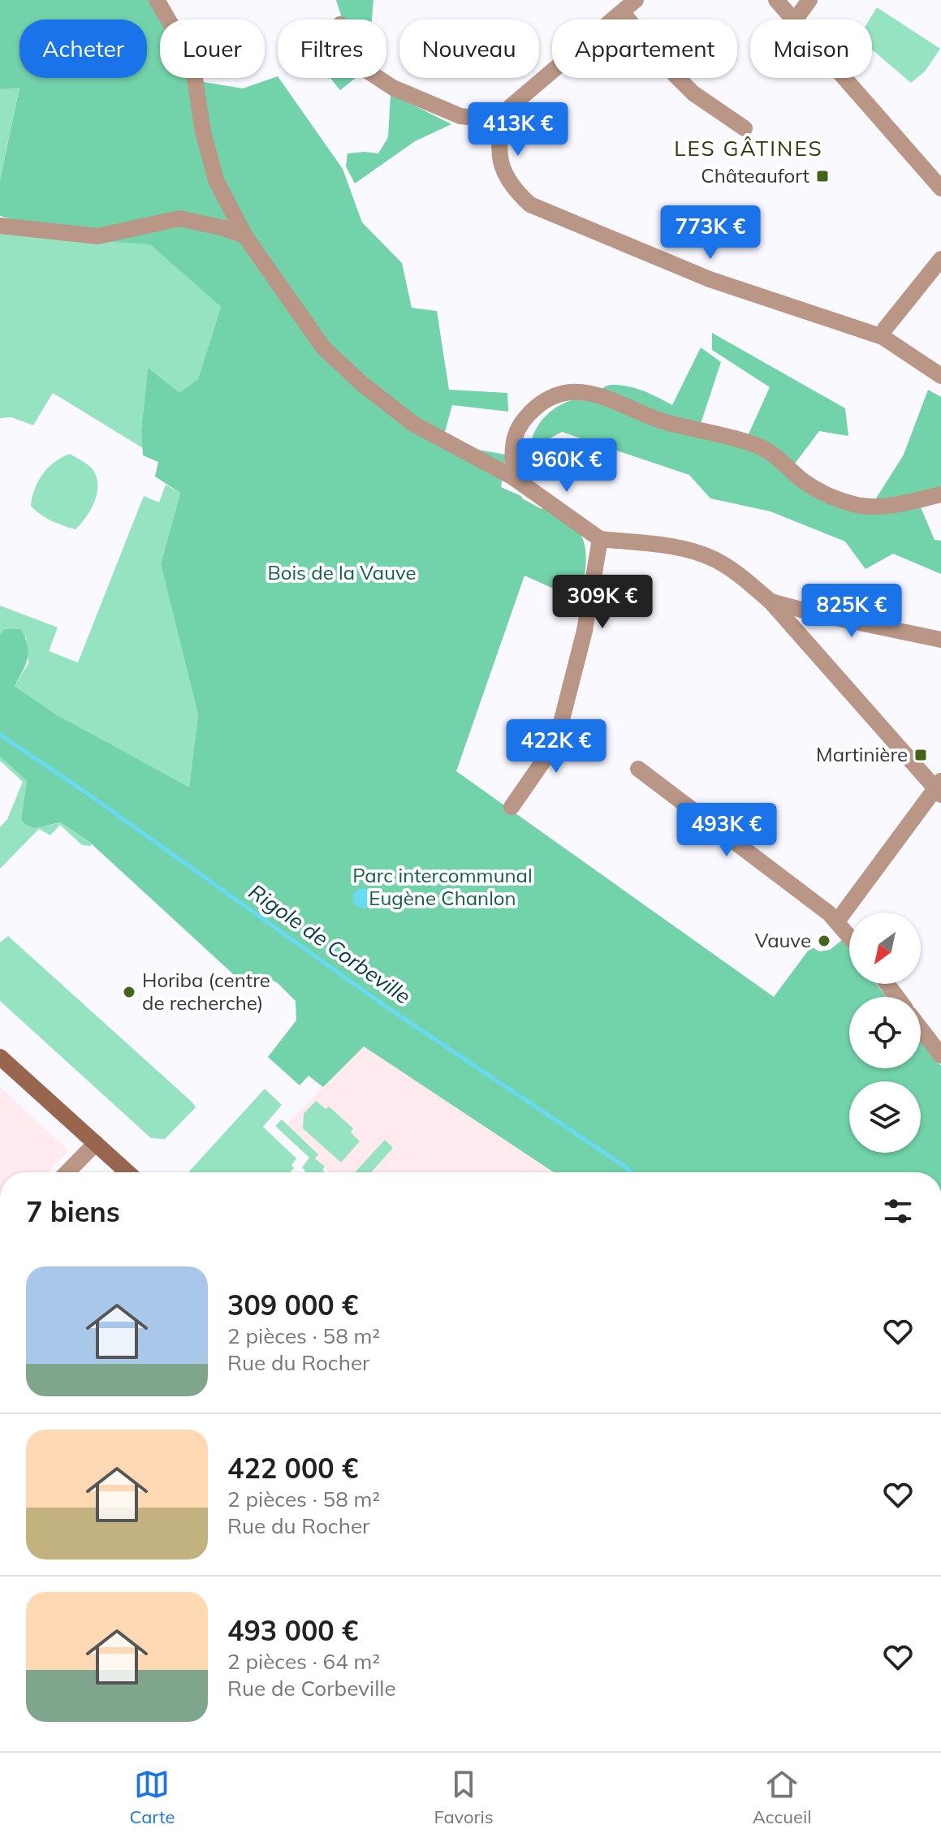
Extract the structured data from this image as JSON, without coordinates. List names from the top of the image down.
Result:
{
  "districts": ["LES GÂTINES"],
  "water": ["Rigole de Corbeville"],
  "parks": ["Bois de la Vauve", "Parc intercommunal Eugène Chanlon"],
  "places": {
    "transit": ["Châteaufort", "Martinière"],
    "other": ["Vauve", "Horiba (centre de recherche)"]
  },
  "north": "bottom left",
  "page": {
    "chip": [
      "Acheter",
      "Louer",
      "Filtres",
      "Nouveau",
      "Appartement",
      "Maison"
    ],
    "price": [
      "413K €",
      "773K €",
      "960K €",
      "309K €",
      "825K €",
      "422K €",
      "493K €"
    ],
    "heading": "7 biens",
    "list": [
      {
        "name": "309 000 €",
        "note": "2 pièces · 58 m² · Rue du Rocher"
      },
      {
        "name": "422 000 €",
        "note": "2 pièces · 58 m² · Rue du Rocher"
      },
      {
        "name": "493 000 €",
        "note": "2 pièces · 64 m² · Rue de Corbeville"
      }
    ],
    "tabs": ["Carte", "Favoris", "Accueil"]
  }
}
